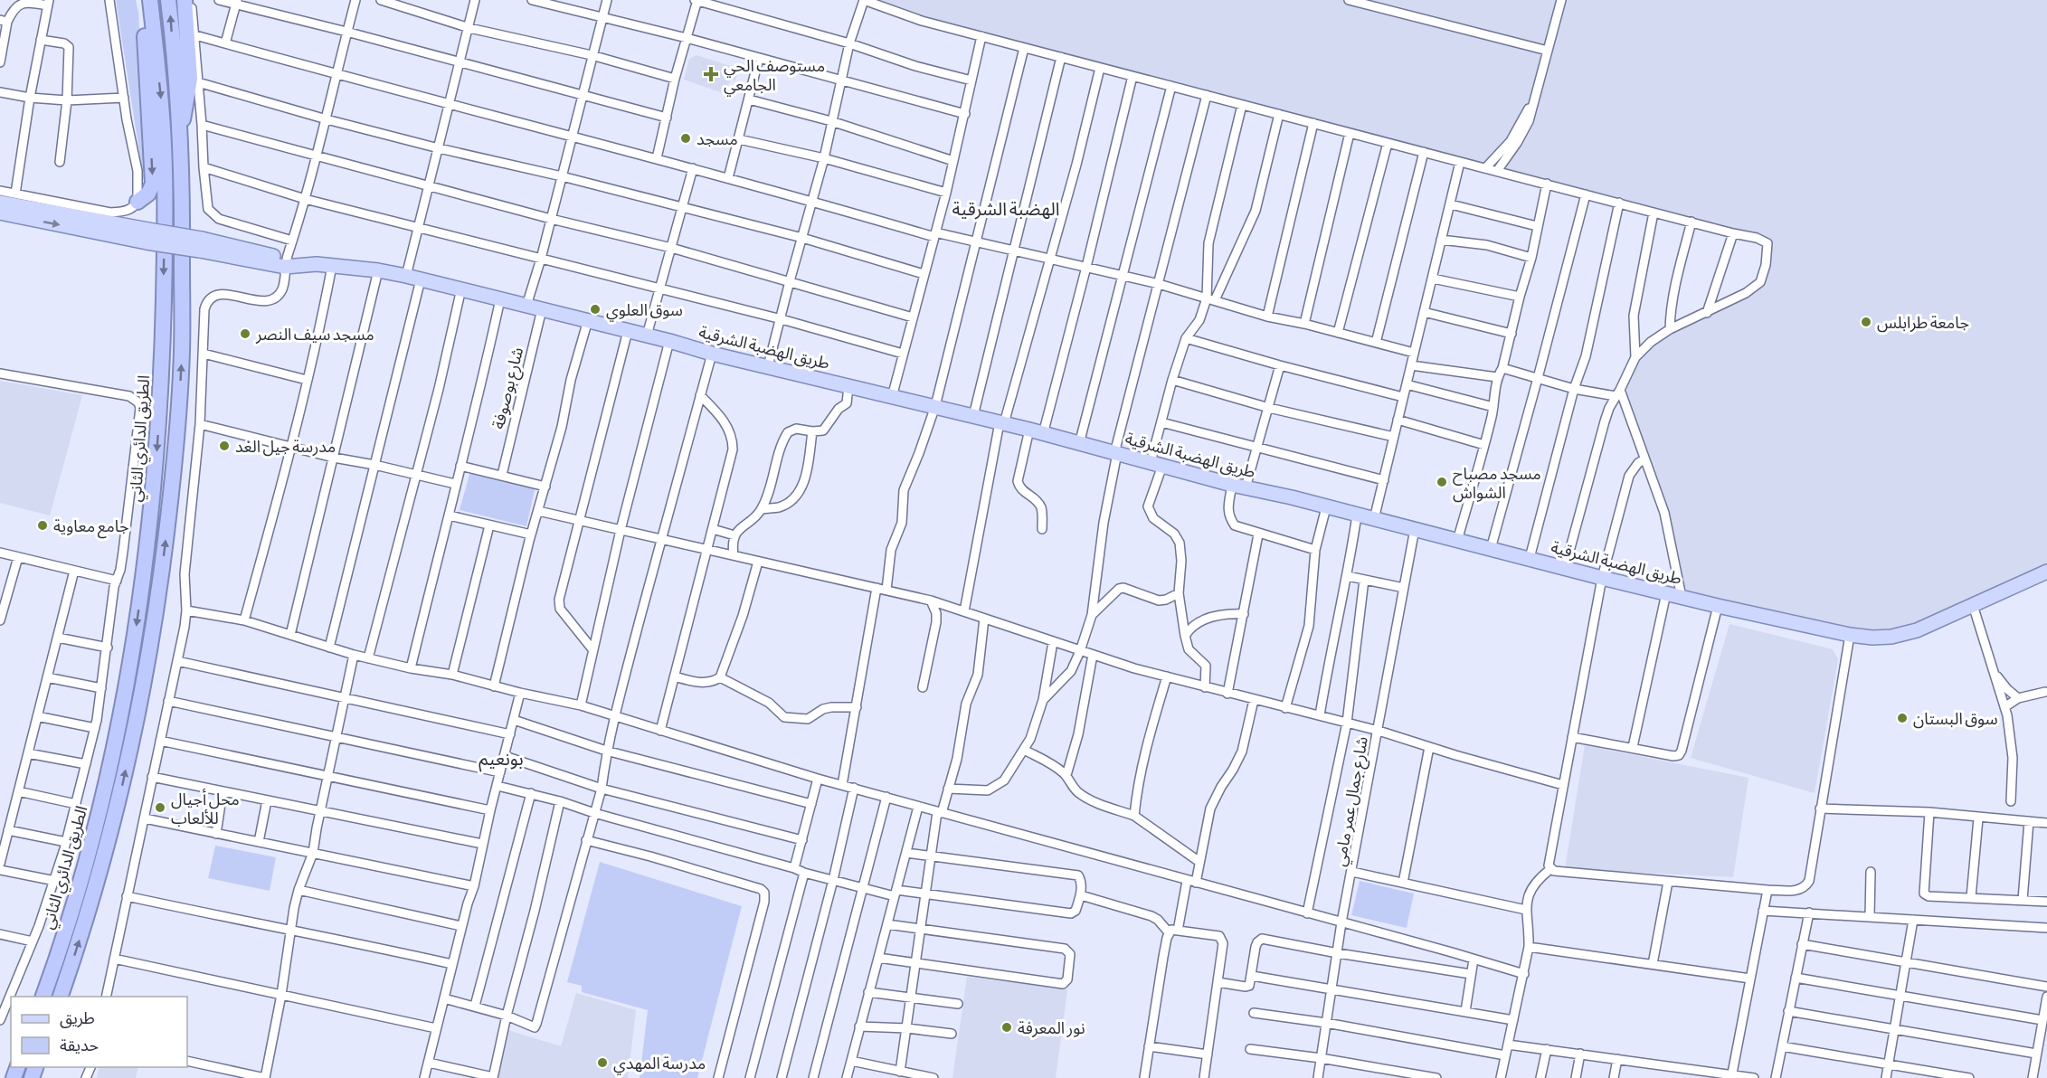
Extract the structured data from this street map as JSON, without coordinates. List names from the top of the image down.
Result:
{
  "streets": {
    "highway": ["الطريق الدائري الثاني"],
    "main road": ["طريق الهضبة الشرقية"],
    "street": ["شارع بوصوفة", "شارع جمال عمر مامي"]
  },
  "crossings": [
    ["طريق الهضبة الشرقية", "شارع بوصوفة"],
    ["طريق الهضبة الشرقية", "شارع جمال عمر مامي"]
  ],
  "districts": ["الهضبة الشرقية", "بونعيم"],
  "places": {
    "health": ["مستوصف الحي الجامعي"],
    "other": [
      "مسجد",
      "سوق العلوي",
      "جامعة طرابلس",
      "مسجد سيف النصر",
      "مدرسة جيل الغد",
      "مسجد مصباح الشواش",
      "جامع معاوية",
      "سوق البستان",
      "محل أجيال للألعاب",
      "نور المعرفة",
      "مدرسة المهدي"
    ]
  },
  "legend": ["طريق", "حديقة"]
}
